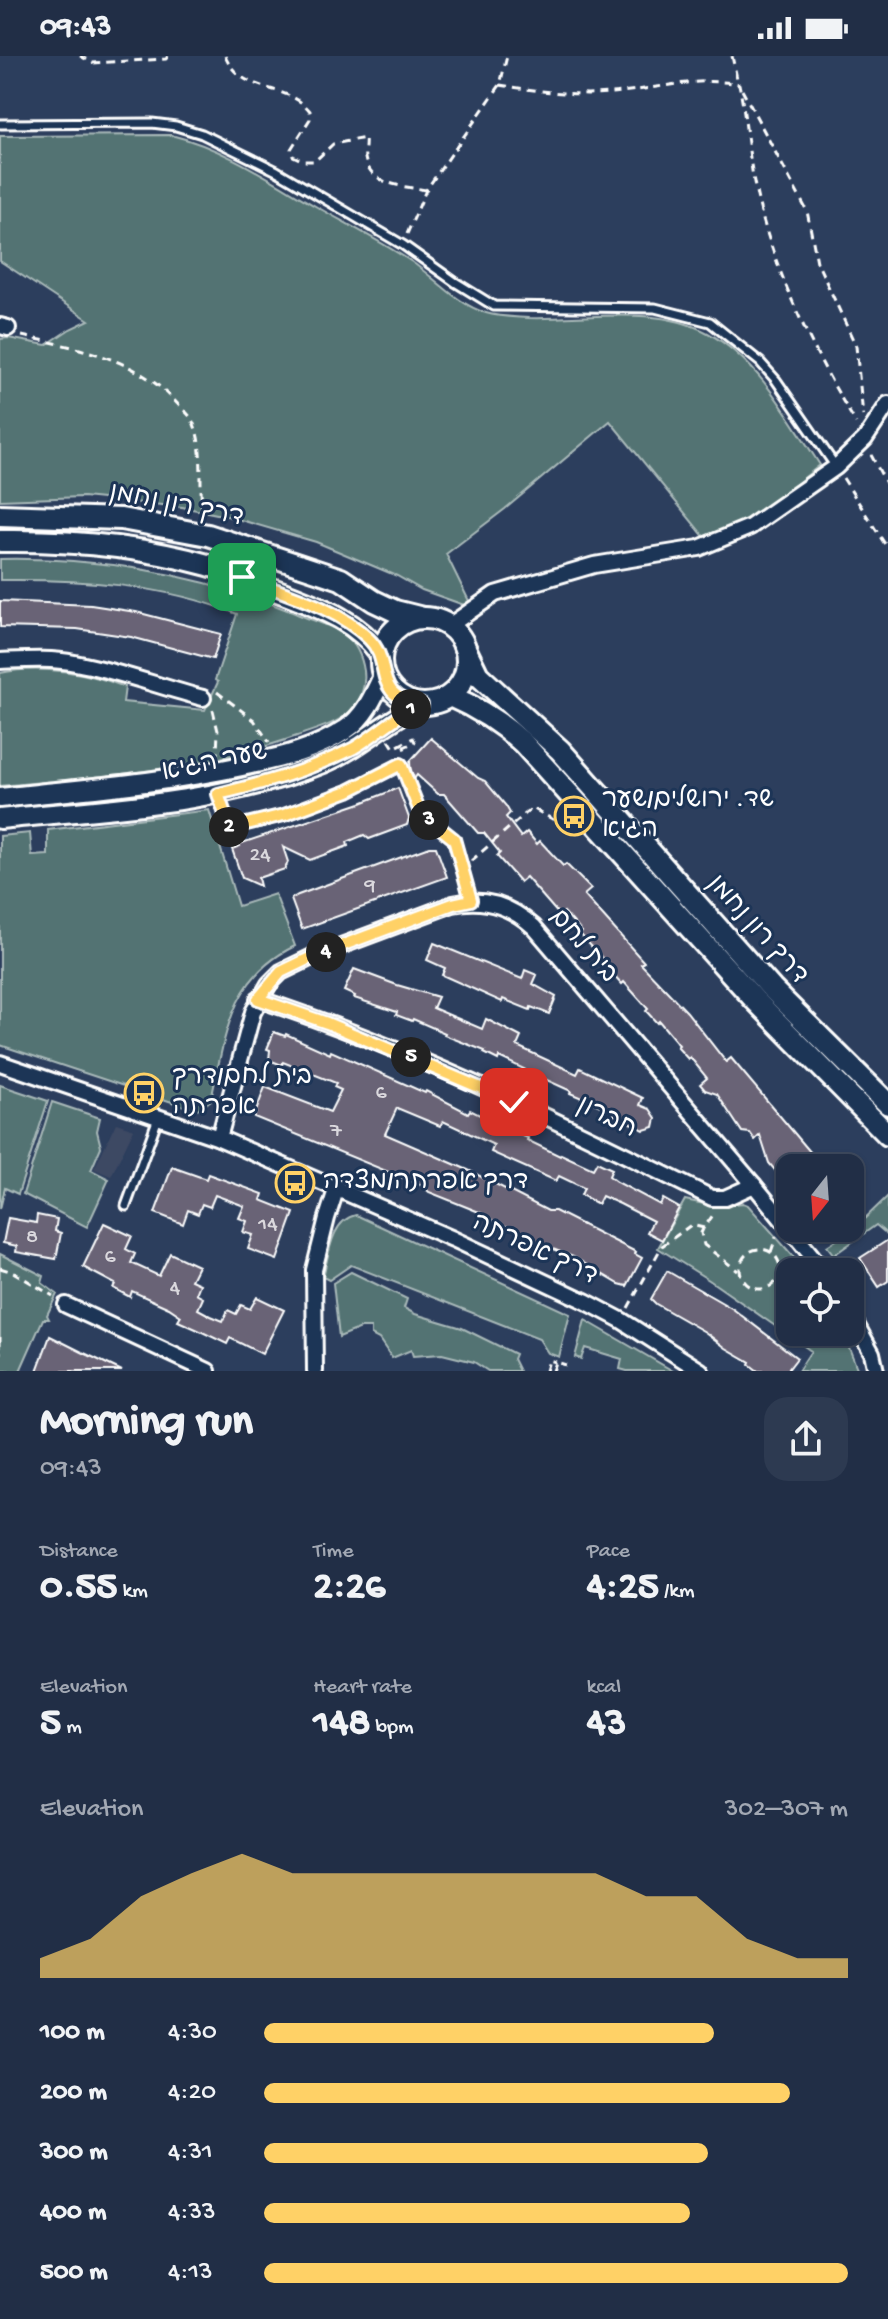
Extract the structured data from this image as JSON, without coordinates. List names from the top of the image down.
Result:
{
  "streets": {
    "main road": ["דרך רון נחמן"],
    "street": [
      "שער הגיא",
      "בית לחם",
      "חברון",
      "דרך אפרתה"
    ]
  },
  "crossings": [
    ["דרך רון נחמן", "שער הגיא"]
  ],
  "places": {
    "bus stop": ["שד. ירושלים/שער הגיא", "בית לחם/דרך אפרתה", "דרך אפרתה/מצדה"]
  },
  "house_numbers": [
    "24",
    "9",
    "6",
    "7",
    "14",
    "8",
    "6",
    "4"
  ],
  "north": "bottom",
  "page": {
    "status": "09:43",
    "pins": [
      "1",
      "3",
      "2",
      "4",
      "5"
    ],
    "heading": ["Morning run", "09:43"],
    "stats": [
      ["Distance", "0.55 km"],
      ["Time", "2:26"],
      ["Pace", "4:25 /km"],
      ["Elevation", "5 m"],
      ["Heart rate", "148 bpm"],
      ["kcal", "43"]
    ],
    "chart": ["Elevation", "302–307 m"],
    "list": [
      {
        "name": "100 m",
        "note": "4:30"
      },
      {
        "name": "200 m",
        "note": "4:20"
      },
      {
        "name": "300 m",
        "note": "4:31"
      },
      {
        "name": "400 m",
        "note": "4:33"
      },
      {
        "name": "500 m",
        "note": "4:13"
      }
    ]
  }
}
